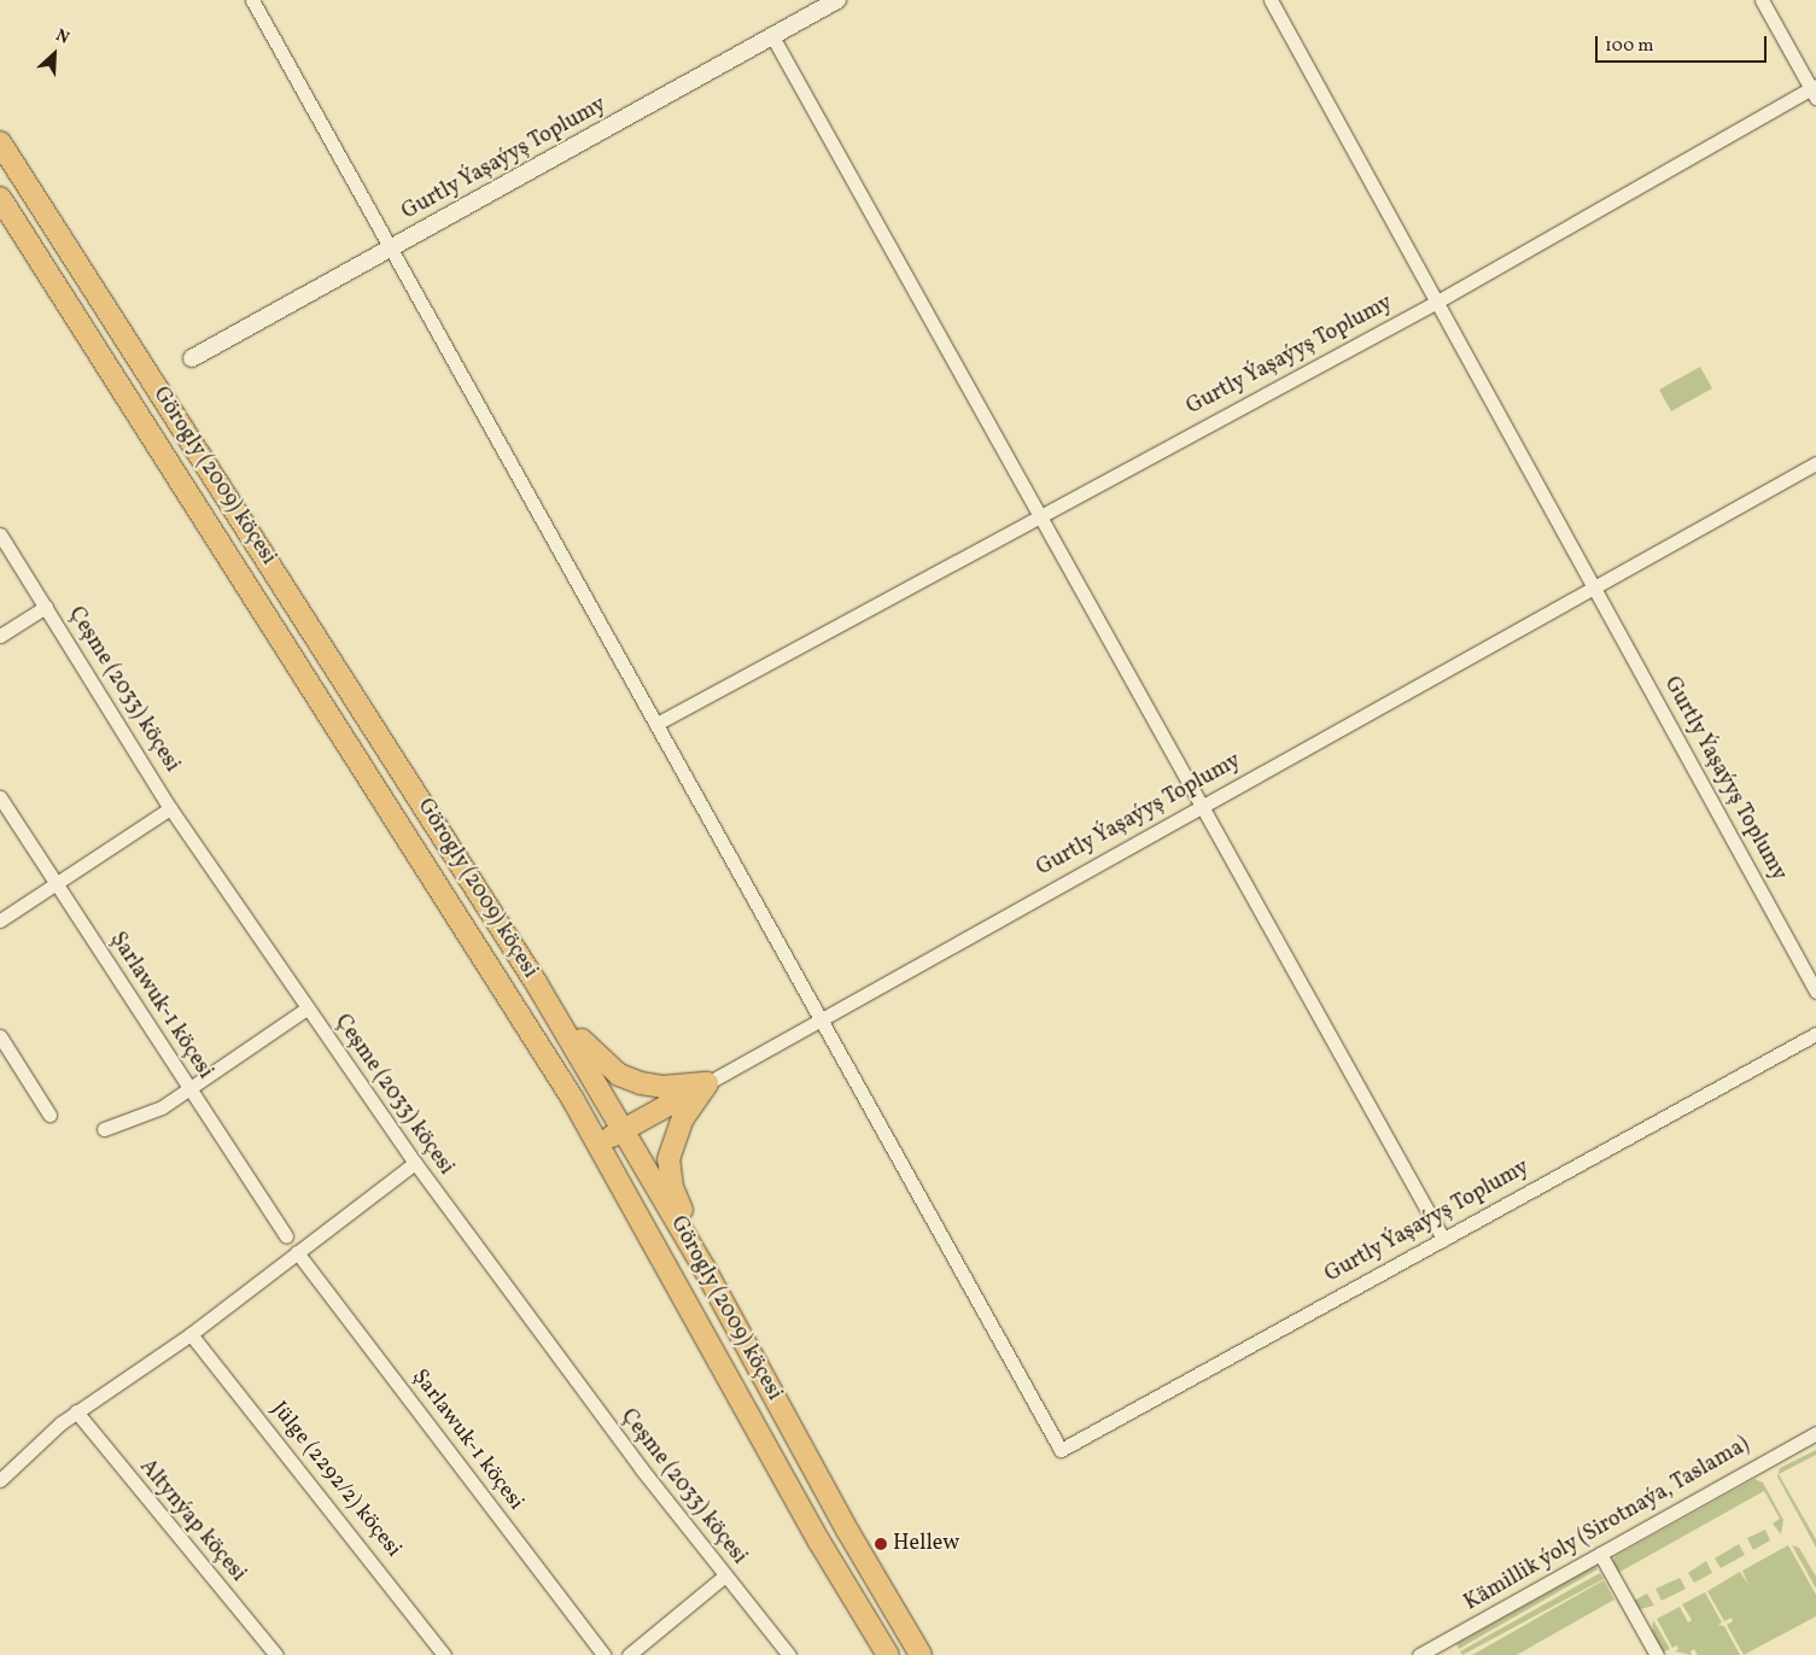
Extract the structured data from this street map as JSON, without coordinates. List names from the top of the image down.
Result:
{
  "streets": {
    "main road": ["Görogly (2009) köçesi"],
    "street": [
      "Gurtly Ýaşaýyş Toplumy",
      "Çeşme (2033) köçesi",
      "Şarlawuk-1 köçesi",
      "Jülge (2292/2) köçesi",
      "Altynýap köçesi",
      "Kämillik ýoly (Sirotnaýa, Taslama)"
    ]
  },
  "places": ["Hellew"],
  "scale_bar": "100 m",
  "north": "top right"
}
